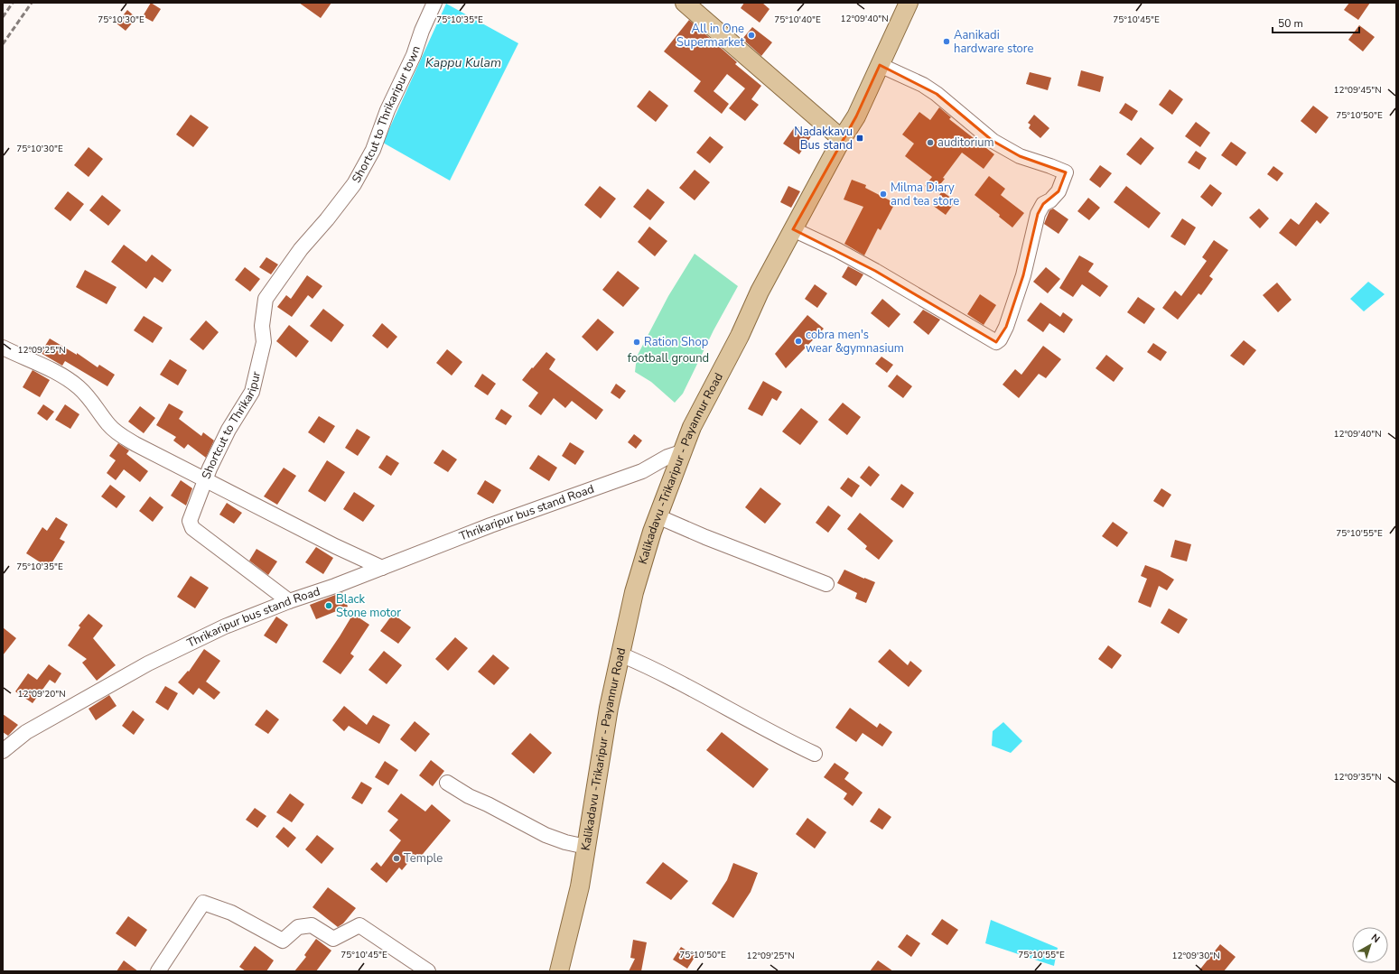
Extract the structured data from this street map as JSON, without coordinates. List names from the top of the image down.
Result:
{
  "streets": {
    "main road": ["Kalikadavu -Trikaripur - Payannur Road"],
    "street": ["Shortcut to Thrikaripur town", "Shortcut to Thrikaripur", "Thrikaripur bus stand Road"]
  },
  "crossings": [
    ["Shortcut to Thrikaripur town", "Shortcut to Thrikaripur"],
    ["Shortcut to Thrikaripur", "Thrikaripur bus stand Road"],
    ["Kalikadavu -Trikaripur - Payannur Road", "Thrikaripur bus stand Road"]
  ],
  "water": ["Kappu Kulam"],
  "parks": ["football ground"],
  "places": {
    "other": [
      "All in One Supermarket",
      "Aanikadi hardware store",
      "auditorium",
      "Milma Diary and tea store",
      "cobra men's wear &gymnasium",
      "Ration Shop",
      "Black Stone motor",
      "Temple"
    ],
    "transit": ["Nadakkavu Bus stand"]
  },
  "scale_bar": "50 m",
  "north": "top right",
  "coordinates": [
    "12°09'40\"N",
    "75°10'40\"E",
    "75°10'45\"E",
    "75°10'30\"E",
    "75°10'35\"E",
    "12°09'45\"N",
    "75°10'50\"E",
    "12°09'25\"N",
    "75°10'55\"E",
    "12°09'20\"N",
    "12°09'35\"N",
    "12°09'30\"N"
  ]
}
